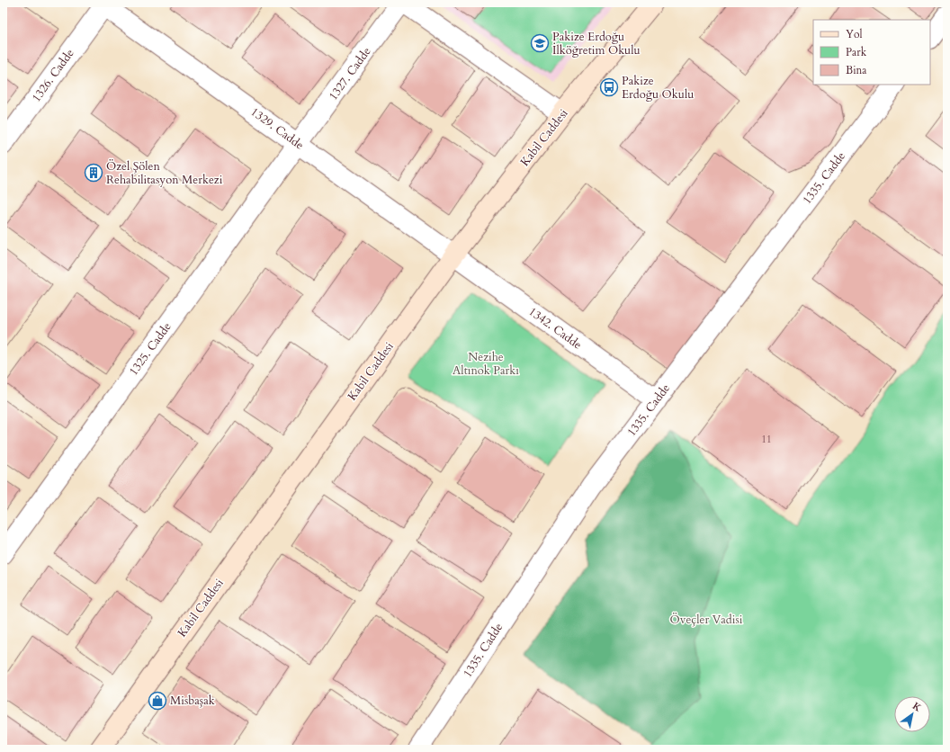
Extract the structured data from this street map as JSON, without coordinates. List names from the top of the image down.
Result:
{
  "streets": {
    "main road": ["Kabil Caddesi"],
    "street": [
      "1327. Cadde",
      "1326. Cadde",
      "1329. Cadde",
      "1335. Cadde",
      "1342. Cadde",
      "1325. Cadde"
    ]
  },
  "crossings": [
    ["1327. Cadde", "1329. Cadde"],
    ["1327. Cadde", "1325. Cadde"],
    ["1326. Cadde", "1329. Cadde"],
    ["1329. Cadde", "Kabil Caddesi"],
    ["1329. Cadde", "1342. Cadde"],
    ["1329. Cadde", "1325. Cadde"],
    ["Kabil Caddesi", "1342. Cadde"],
    ["1335. Cadde", "1342. Cadde"]
  ],
  "parks": ["Nezihe Altınok Parkı", "Öveçler Vadisi"],
  "places": {
    "school or university": ["Pakize Erdoğu İlköğretim Okulu"],
    "bus stop": ["Pakize Erdoğu Okulu"],
    "building": ["Özel Şölen Rehabilitasyon Merkezi"],
    "shop": ["Misbaşak"]
  },
  "house_numbers": ["11"],
  "legend": ["Yol", "Park", "Bina"],
  "north": "top right"
}
